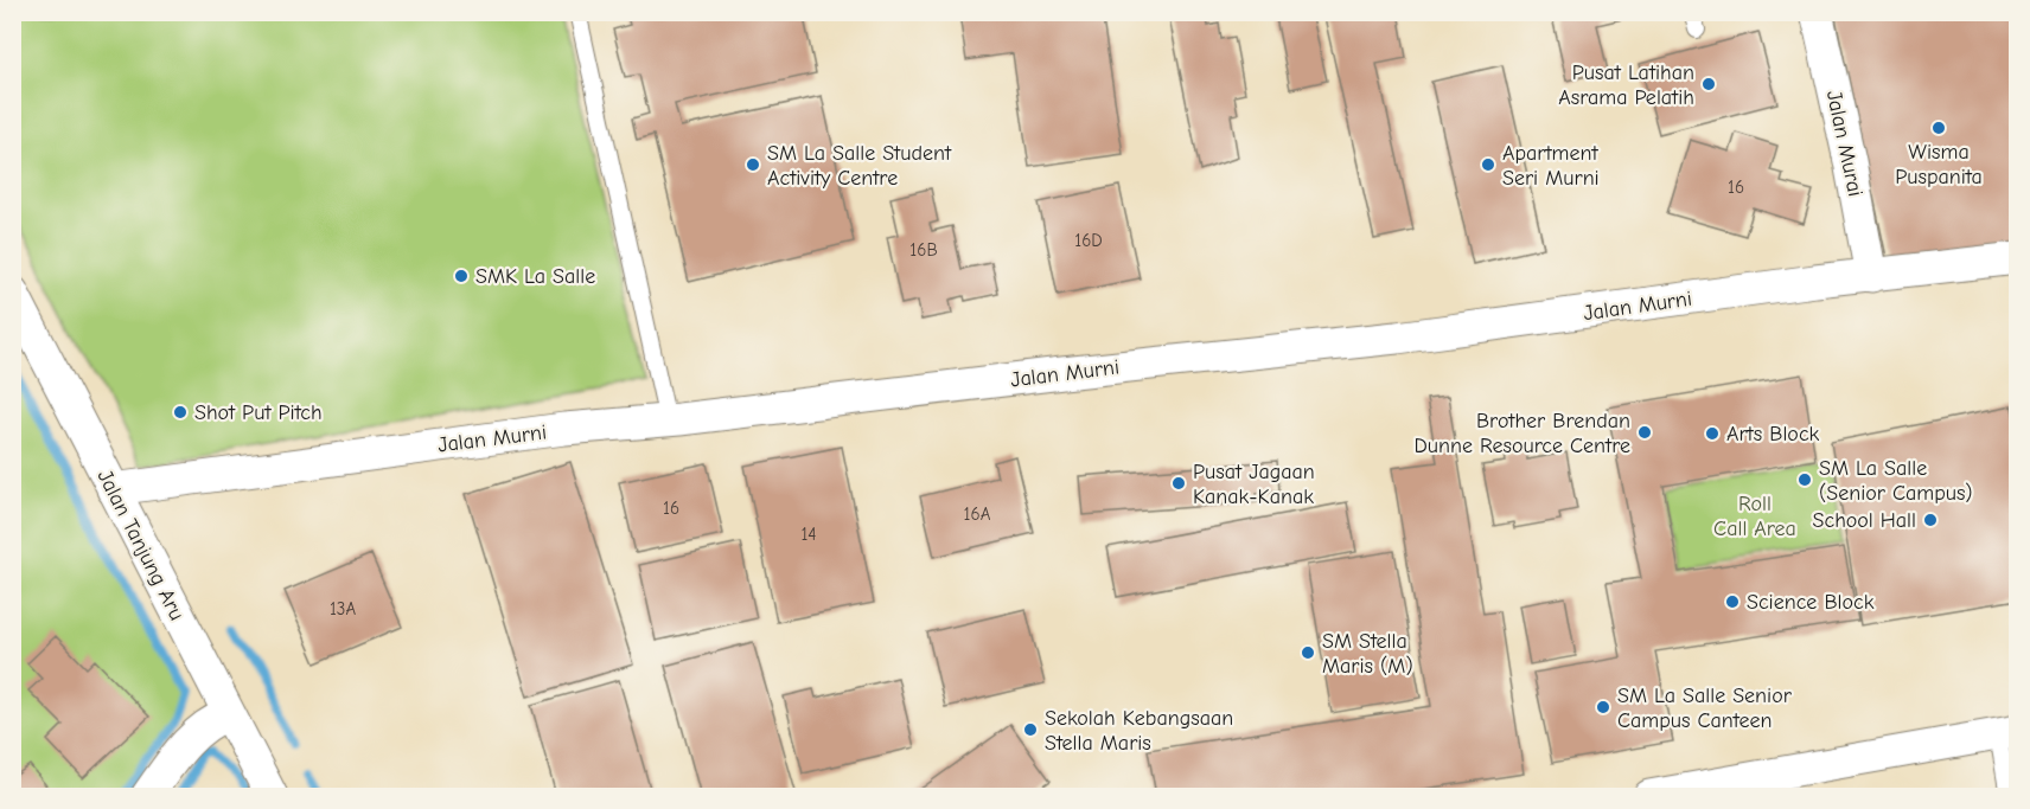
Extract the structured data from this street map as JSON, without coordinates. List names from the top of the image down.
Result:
{
  "streets": {
    "street": ["Jalan Murai", "Jalan Murni", "Jalan Tanjung Aru"]
  },
  "crossings": [
    ["Jalan Murai", "Jalan Murni"],
    ["Jalan Murni", "Jalan Tanjung Aru"]
  ],
  "parks": ["Roll Call Area"],
  "places": [
    "Pusat Latihan Asrama Pelatih",
    "Wisma Puspanita",
    "SM La Salle Student Activity Centre",
    "Apartment Seri Murni",
    "SMK La Salle",
    "Shot Put Pitch",
    "Brother Brendan Dunne Resource Centre",
    "Arts Block",
    "SM La Salle (Senior Campus)",
    "Pusat Jagaan Kanak-Kanak",
    "School Hall",
    "Science Block",
    "SM Stella Maris (M)",
    "SM La Salle Senior Campus Canteen",
    "Sekolah Kebangsaan Stella Maris"
  ],
  "house_numbers": [
    "16",
    "16D",
    "16B",
    "16",
    "16A",
    "14",
    "13A"
  ]
}
